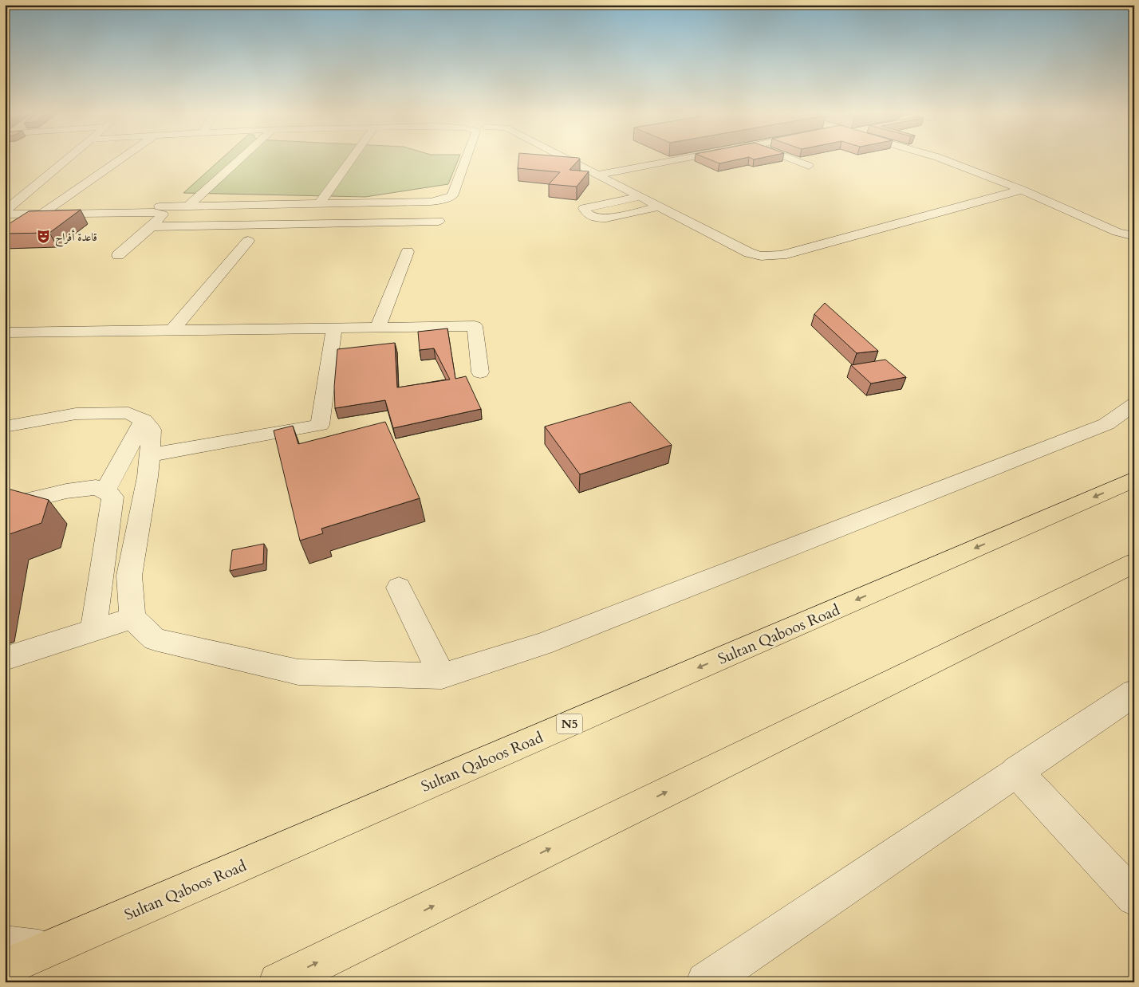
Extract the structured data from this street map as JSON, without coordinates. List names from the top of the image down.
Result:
{
  "streets": {
    "highway": ["Sultan Qaboos Road", "N5"]
  },
  "places": {
    "theatre": ["قاعدة أفراح"]
  }
}
